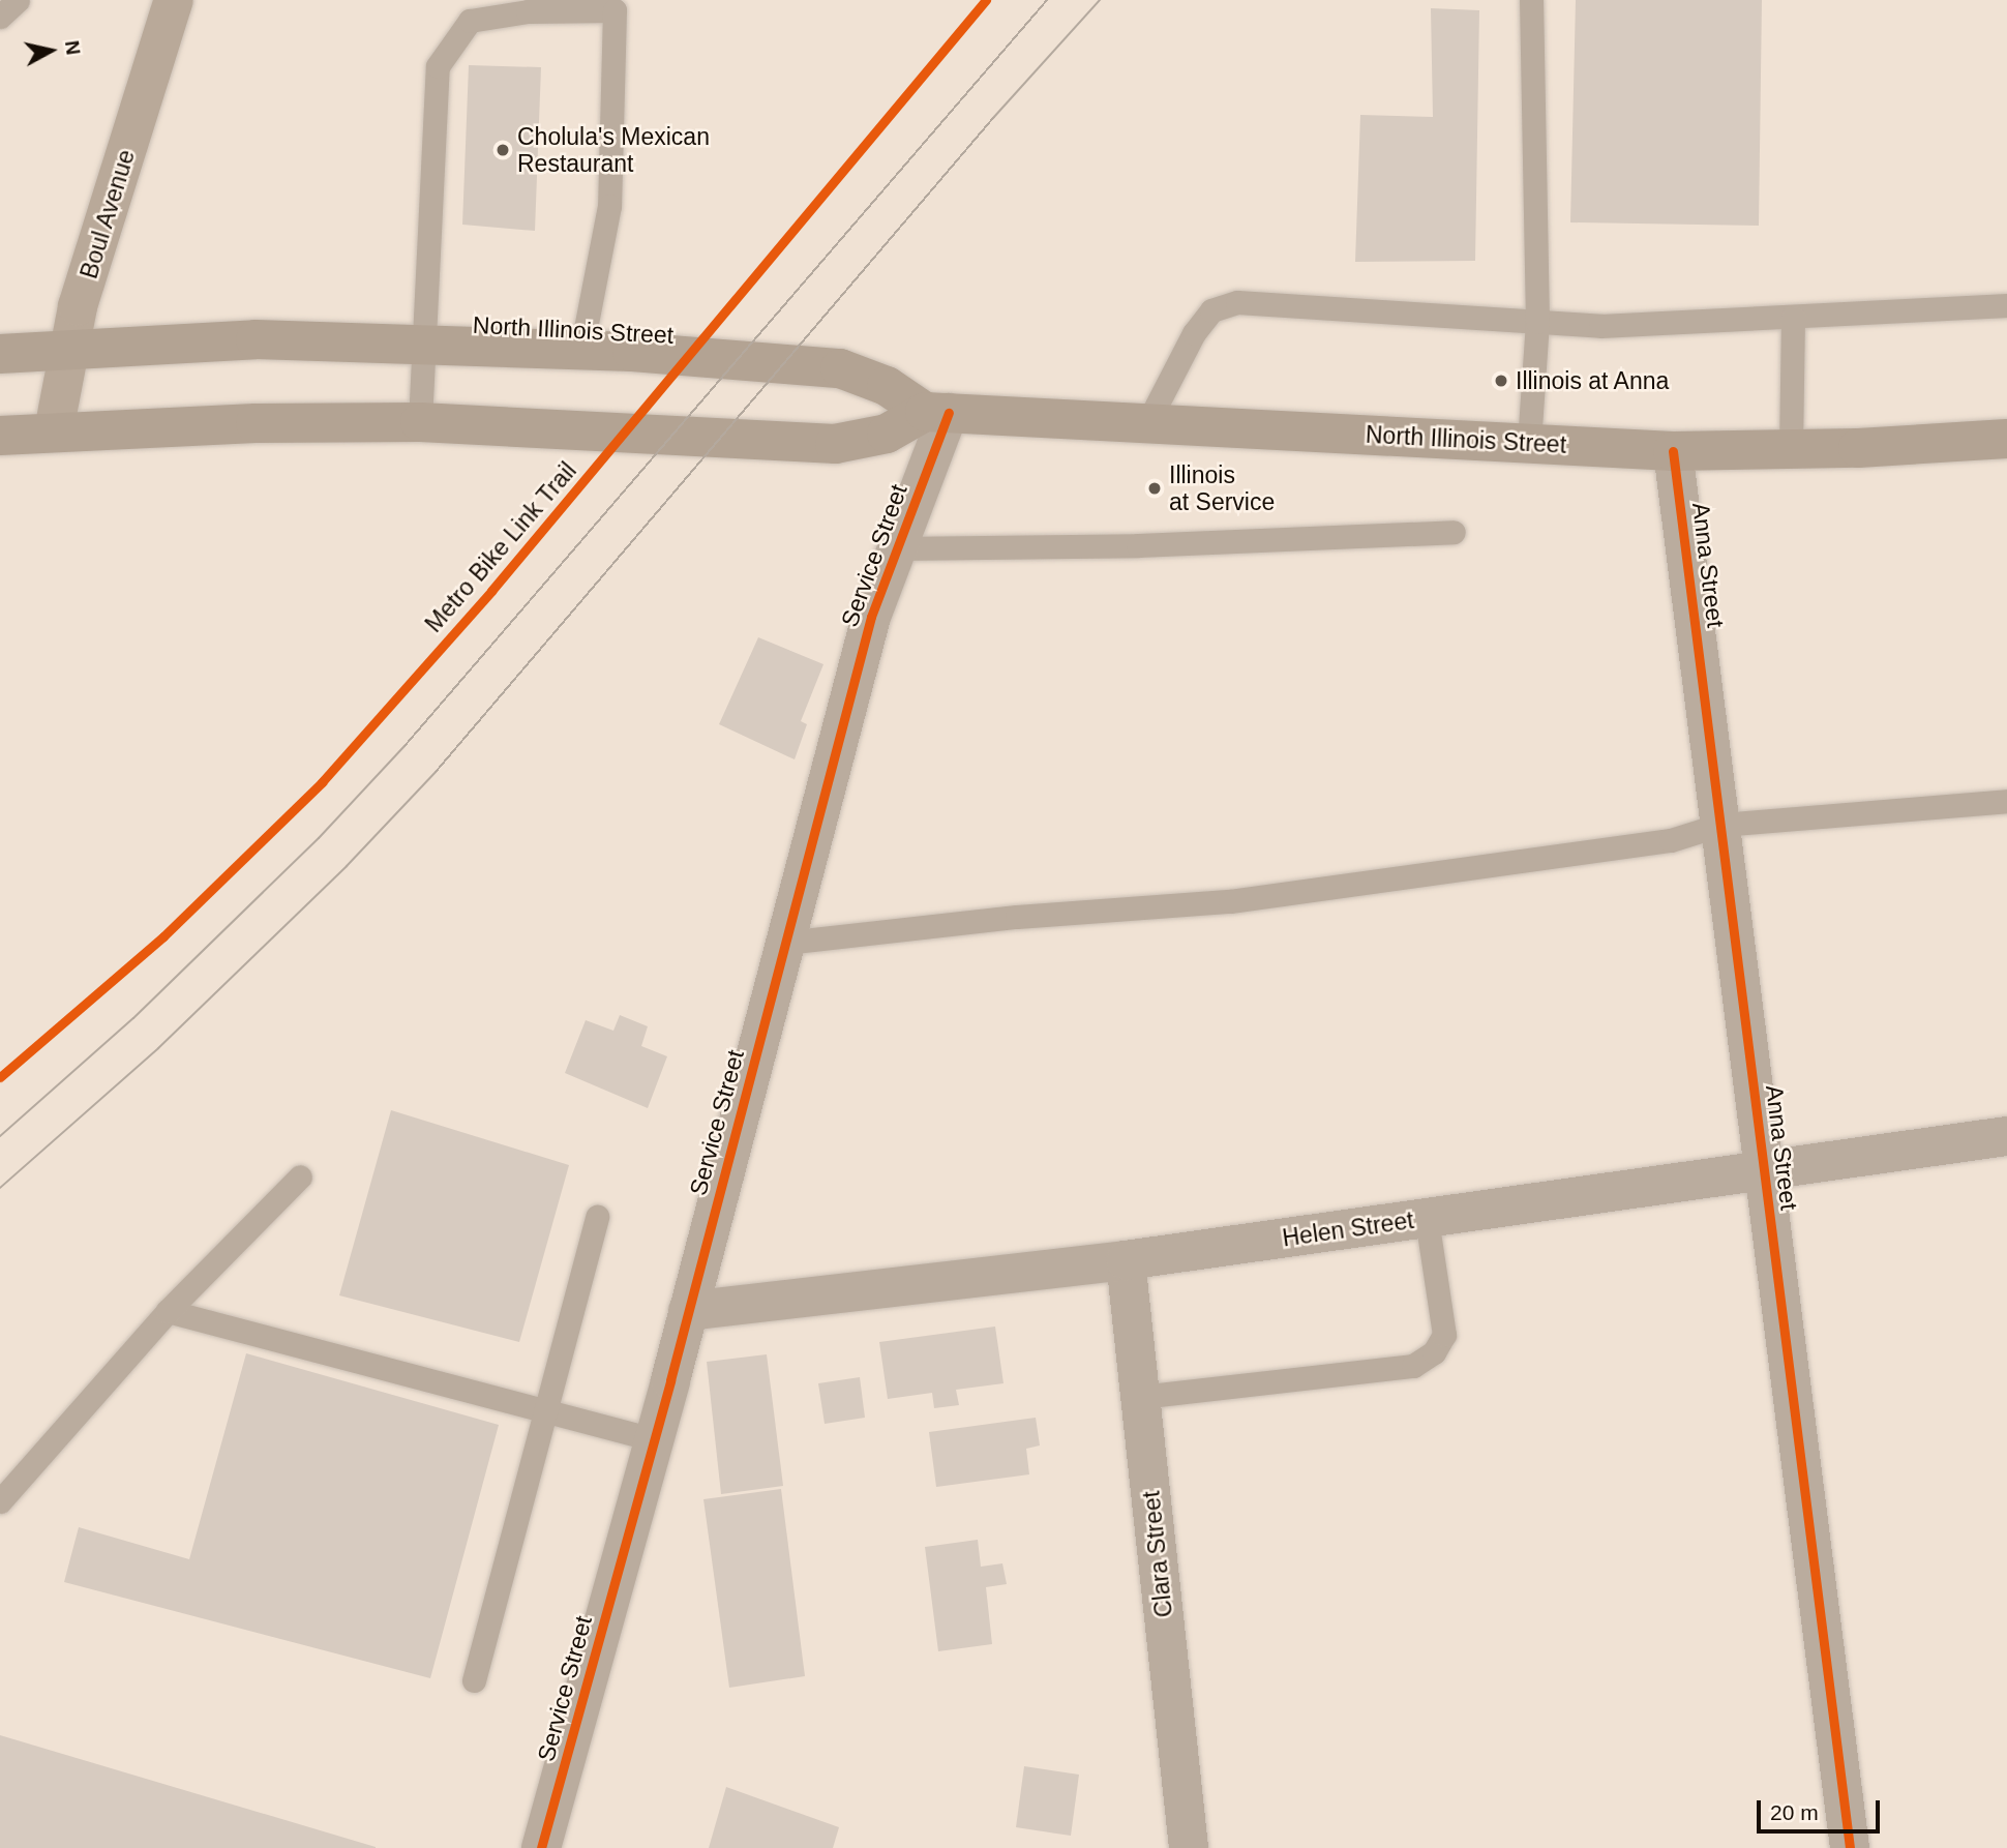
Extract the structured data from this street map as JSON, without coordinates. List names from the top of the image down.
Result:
{
  "streets": {
    "main road": ["North Illinois Street"],
    "street": [
      "Boul Avenue",
      "Service Street",
      "Anna Street",
      "Helen Street",
      "Clara Street"
    ],
    "cycle path": ["Metro Bike Link Trail"]
  },
  "crossings": [
    ["Boul Avenue", "North Illinois Street"],
    ["North Illinois Street", "Service Street"],
    ["North Illinois Street", "Anna Street"],
    ["Service Street", "Helen Street"],
    ["Anna Street", "Helen Street"],
    ["Helen Street", "Clara Street"]
  ],
  "places": ["Cholula's Mexican Restaurant", "Illinois at Anna", "Illinois at Service"],
  "scale_bar": "20 m",
  "north": "right"
}
